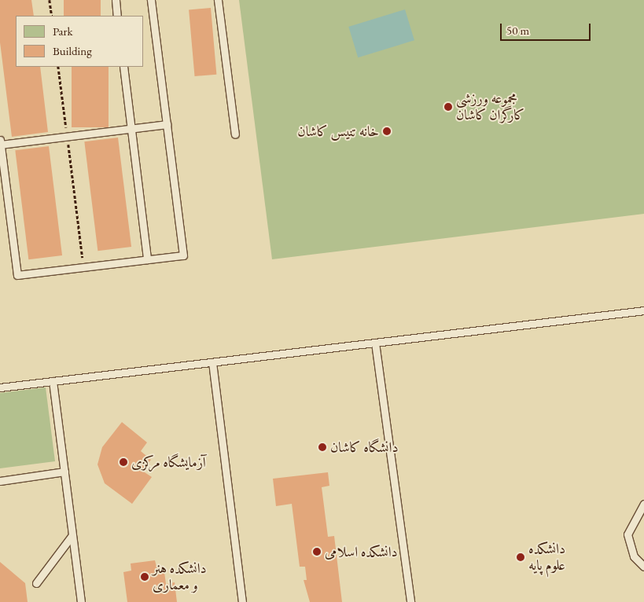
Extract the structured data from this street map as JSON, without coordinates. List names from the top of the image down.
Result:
{
  "places": [
    "مجموعه ورزشی کارگران کاشان",
    "خانه تنیس کاشان",
    "دانشگاه کاشان",
    "آزمایشگاه مرکزی",
    "دانشکده اسلامی",
    "دانشکده علوم پایه",
    "دانشکده هنر و معماری"
  ],
  "legend": ["Park", "Building"],
  "scale_bar": "50 m"
}
